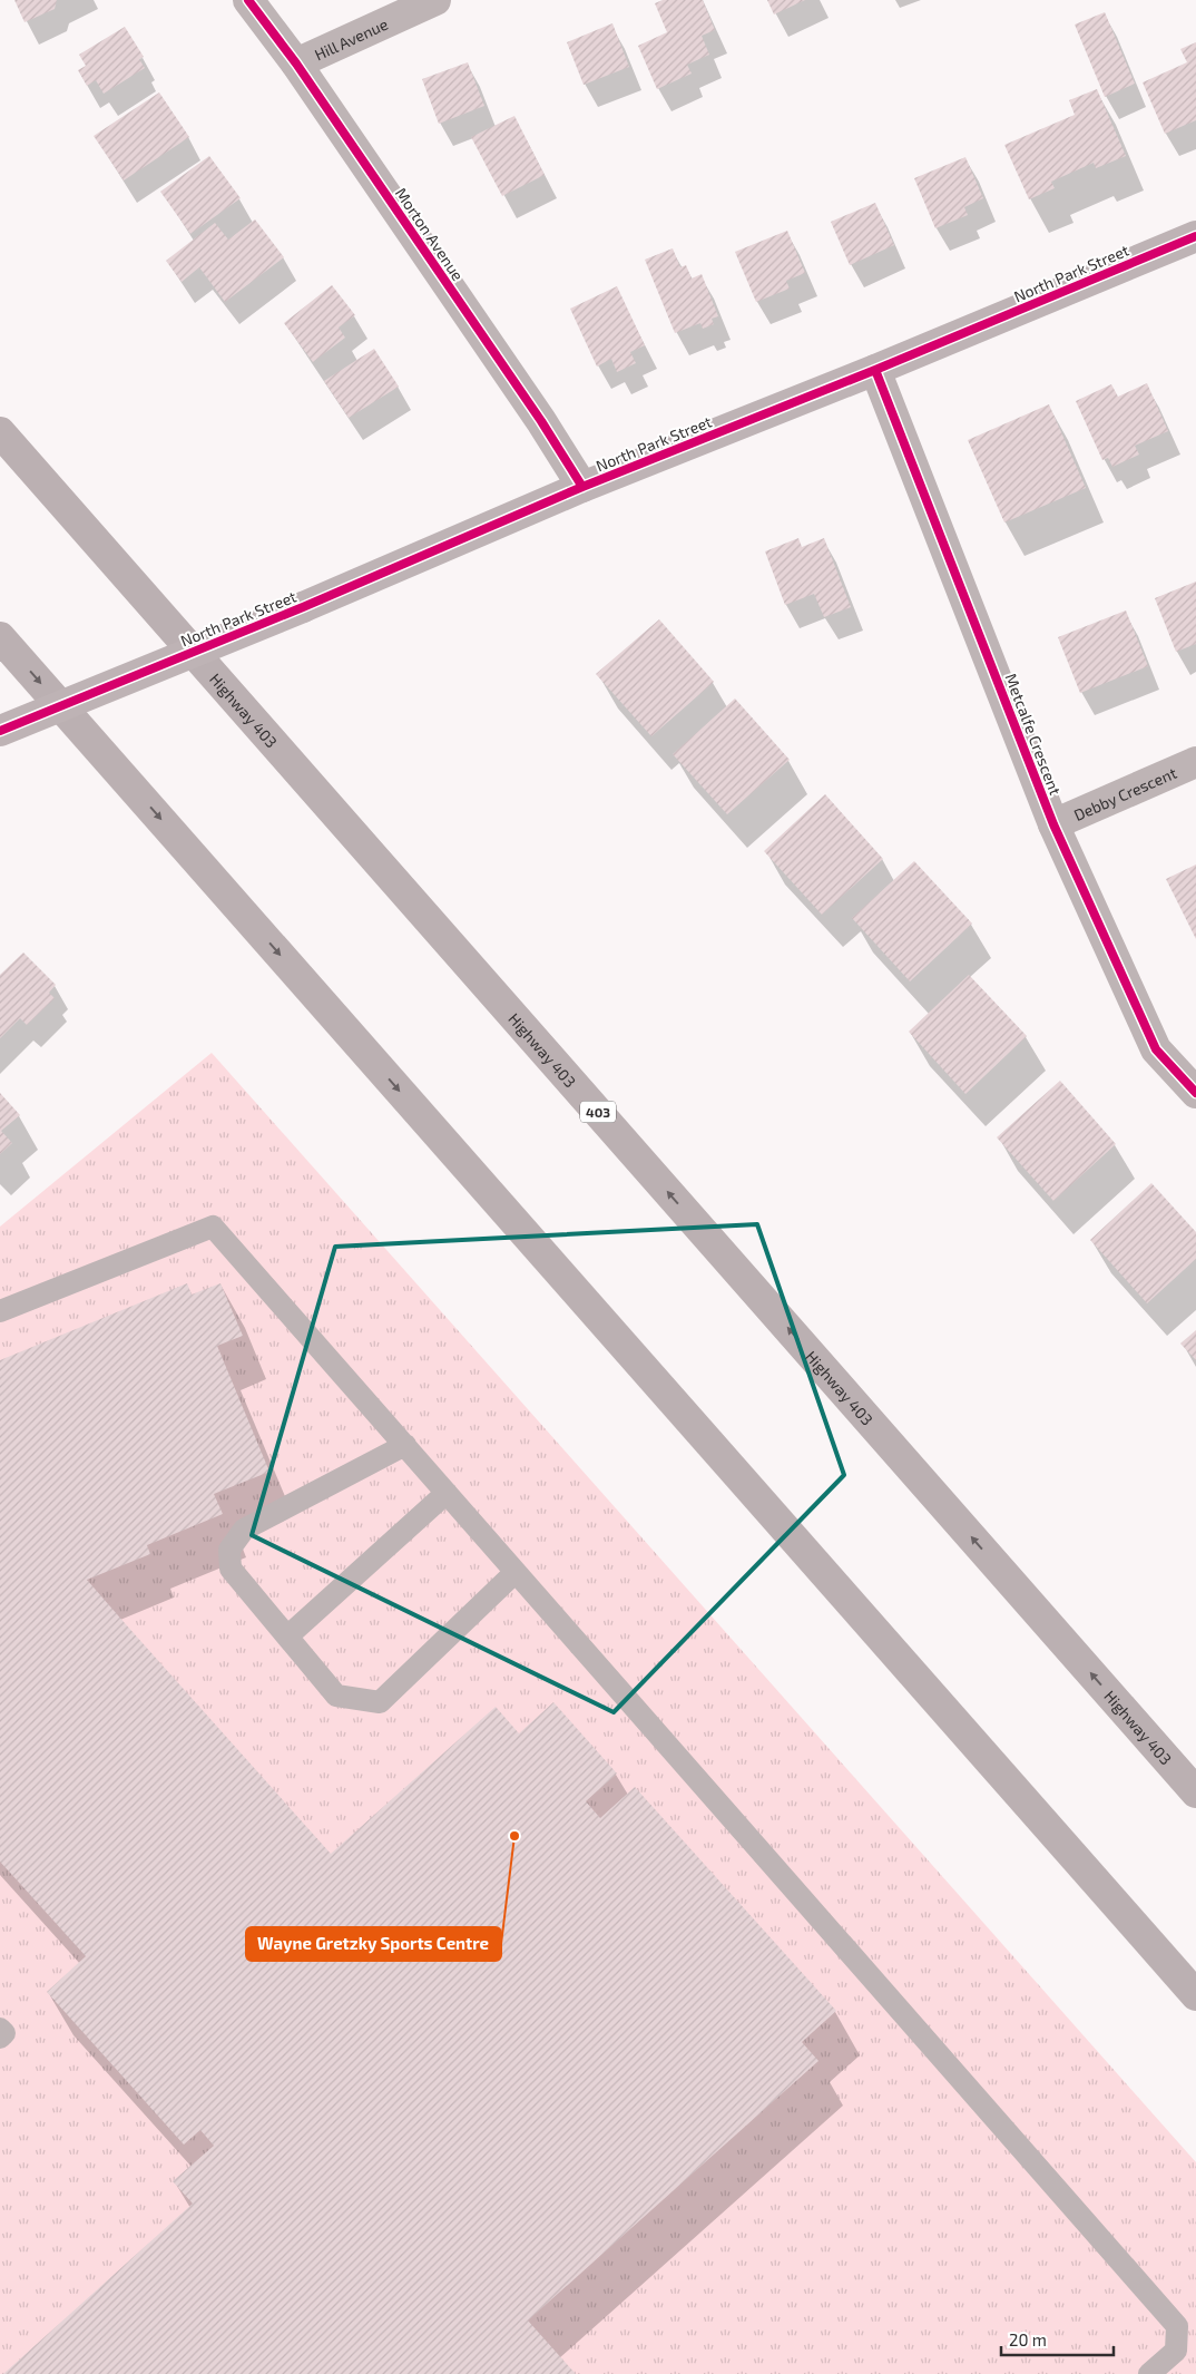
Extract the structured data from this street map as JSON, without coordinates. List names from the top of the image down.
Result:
{
  "streets": {
    "highway": ["Highway 403", "403"],
    "main road": ["North Park Street"],
    "street": [
      "Hill Avenue",
      "Morton Avenue",
      "Metcalfe Crescent",
      "Debby Crescent"
    ]
  },
  "crossings": [
    ["Hill Avenue", "Morton Avenue"],
    ["Morton Avenue", "North Park Street"],
    ["North Park Street", "Metcalfe Crescent"],
    ["Metcalfe Crescent", "Debby Crescent"]
  ],
  "places": ["Wayne Gretzky Sports Centre"],
  "scale_bar": "20 m"
}
